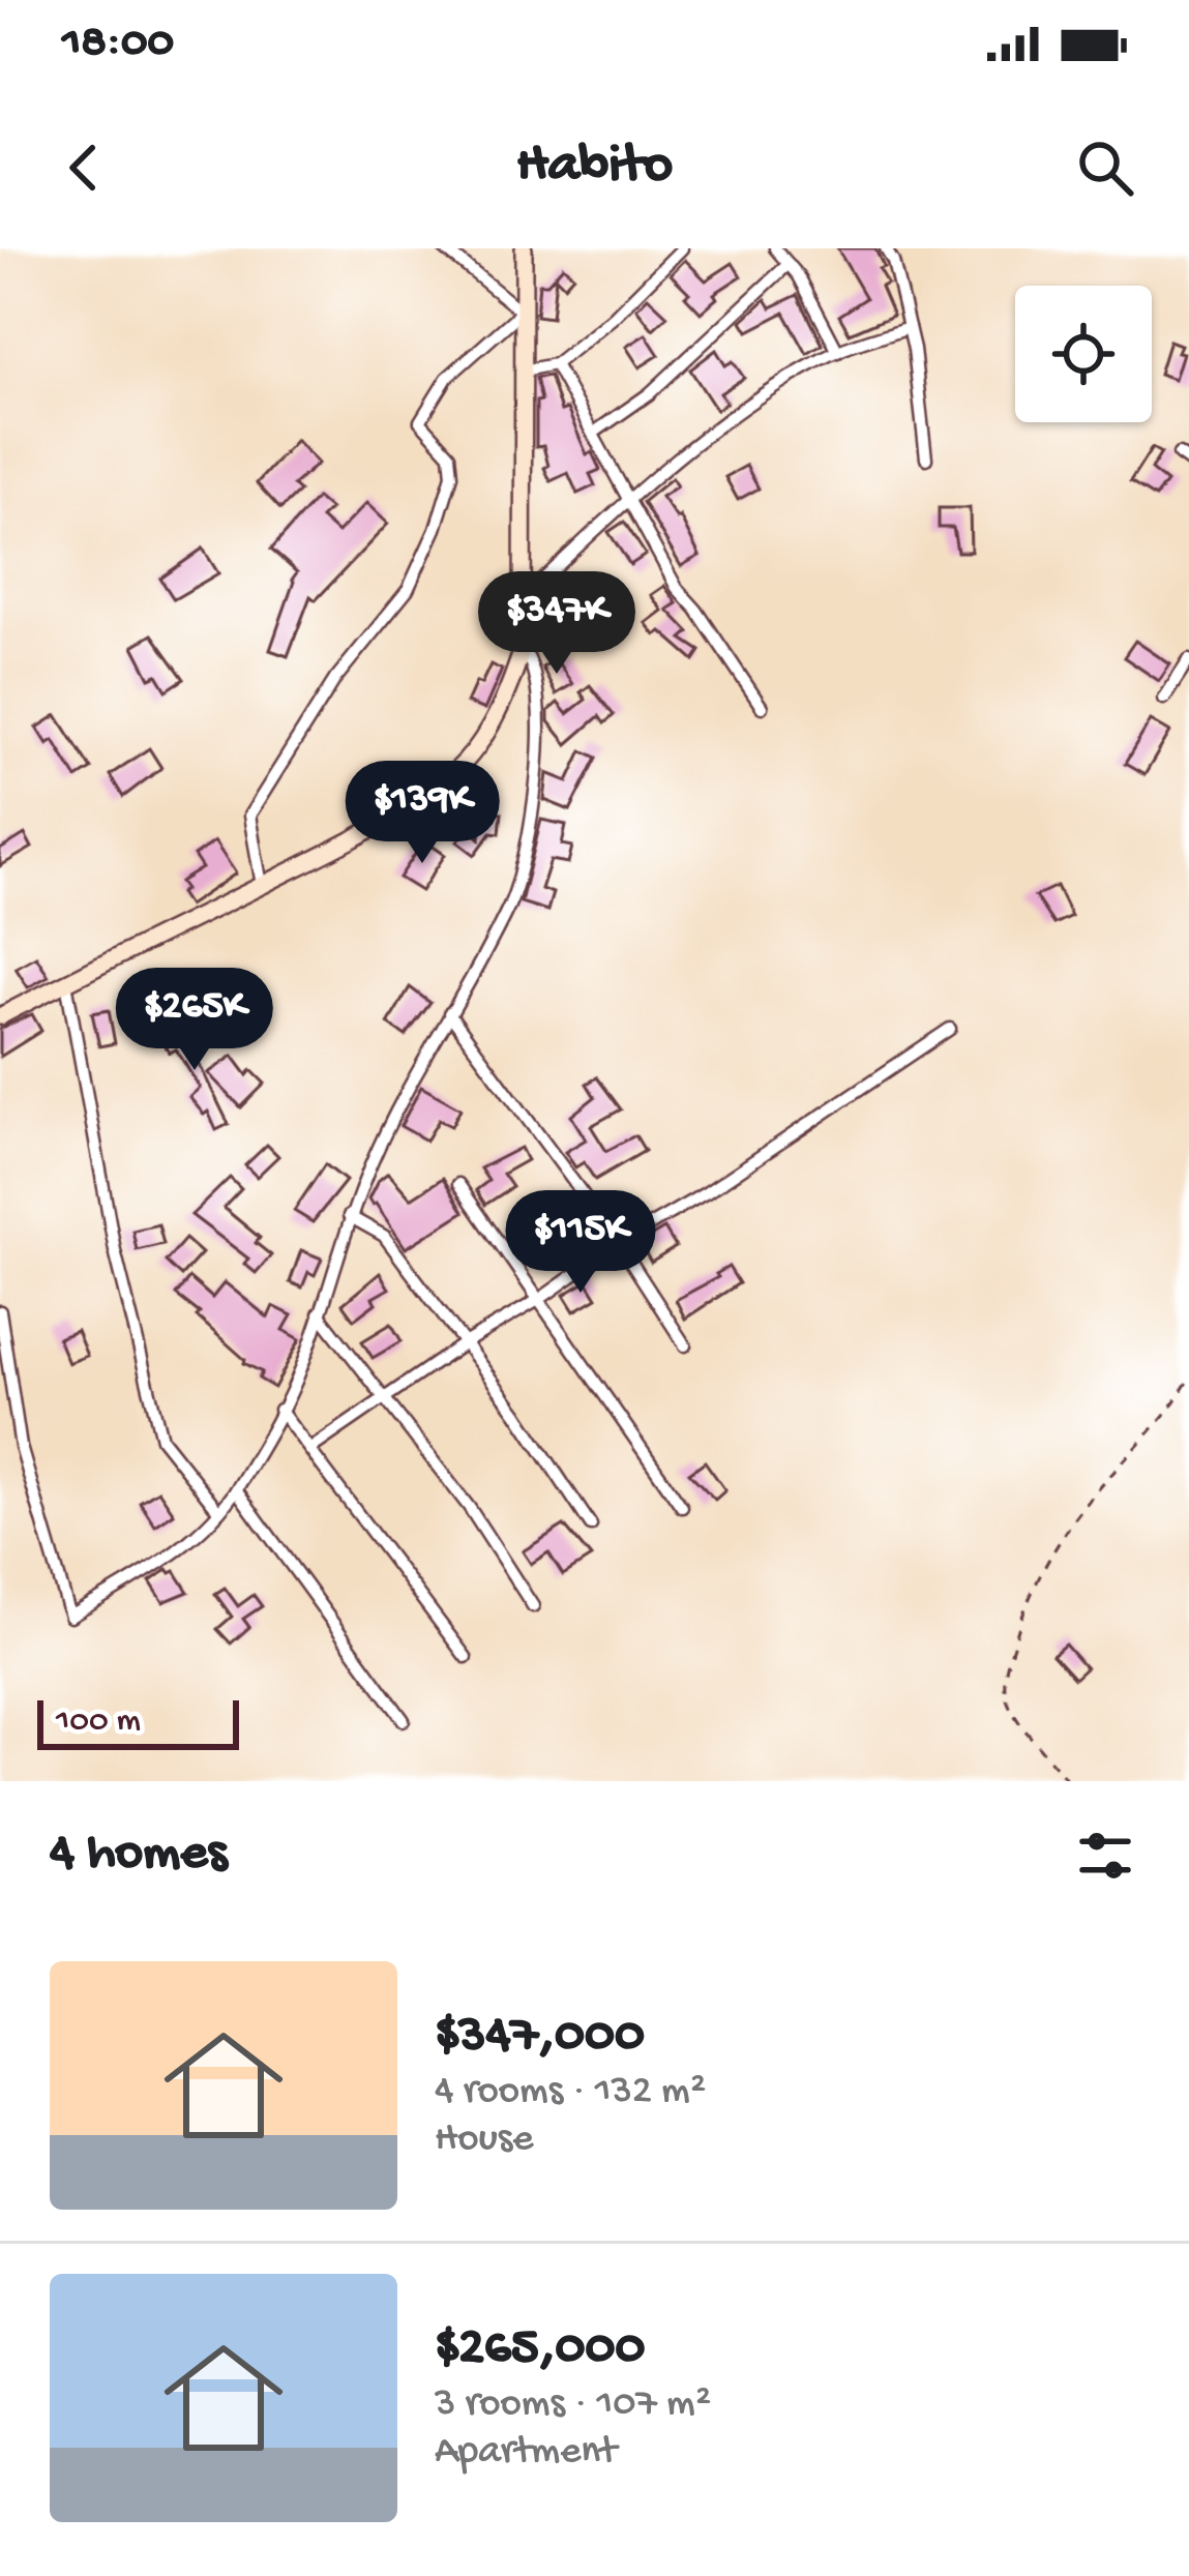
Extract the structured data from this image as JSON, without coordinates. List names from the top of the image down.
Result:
{
  "scale_bar": "100 m",
  "page": {
    "status": "18:00",
    "header": "Habito",
    "price": [
      "$347K",
      "$139K",
      "$265K",
      "$115K"
    ],
    "scale": "100 m",
    "heading": "4 homes",
    "list": [
      {
        "name": "$347,000",
        "note": "4 rooms · 132 m² · House"
      },
      {
        "name": "$265,000",
        "note": "3 rooms · 107 m² · Apartment"
      }
    ]
  }
}
